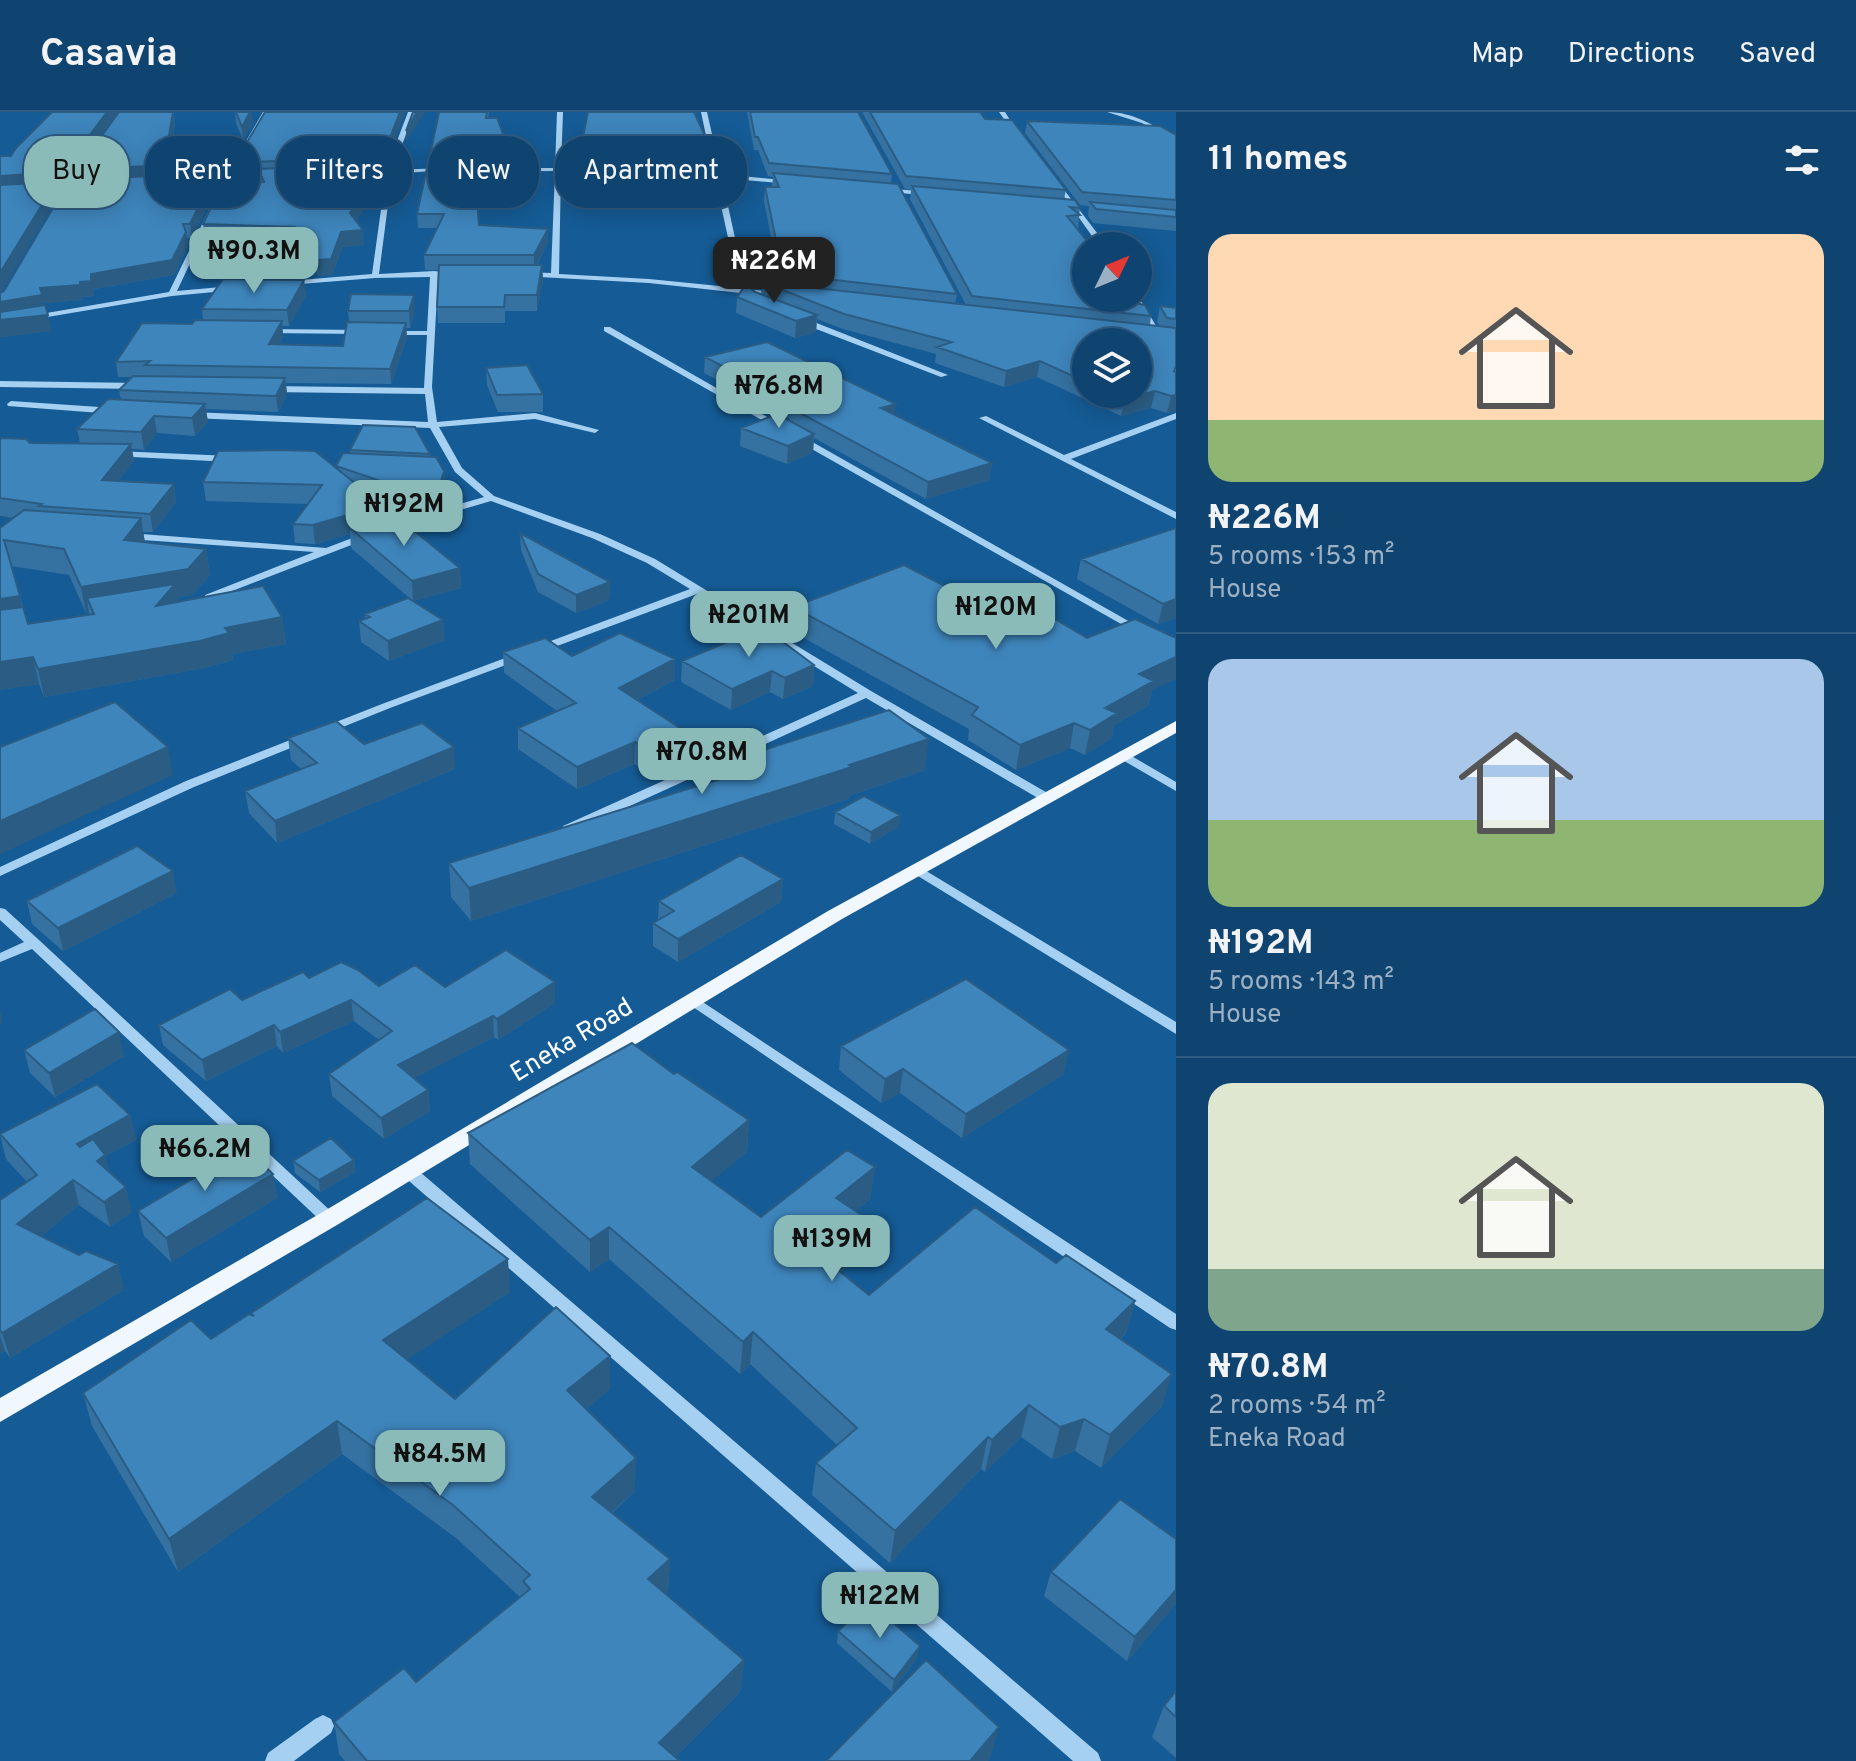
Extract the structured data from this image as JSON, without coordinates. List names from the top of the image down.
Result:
{
  "streets": {
    "main road": ["Eneka Road"]
  },
  "north": "top right",
  "page": {
    "header": "Casavia",
    "nav": ["Map", "Directions", "Saved"],
    "heading": "11 homes",
    "chip": [
      "Buy",
      "Rent",
      "Filters",
      "New",
      "Apartment"
    ],
    "list": [
      {
        "name": "₦226M",
        "note": "5 rooms · 153 m² · House"
      },
      {
        "name": "₦192M",
        "note": "5 rooms · 143 m² · House"
      },
      {
        "name": "₦70.8M",
        "note": "2 rooms · 54 m² · Eneka Road"
      }
    ],
    "price": [
      "₦90.3M",
      "₦226M",
      "₦76.8M",
      "₦192M",
      "₦120M",
      "₦201M",
      "₦70.8M",
      "₦66.2M",
      "₦139M",
      "₦84.5M",
      "₦122M"
    ]
  }
}
